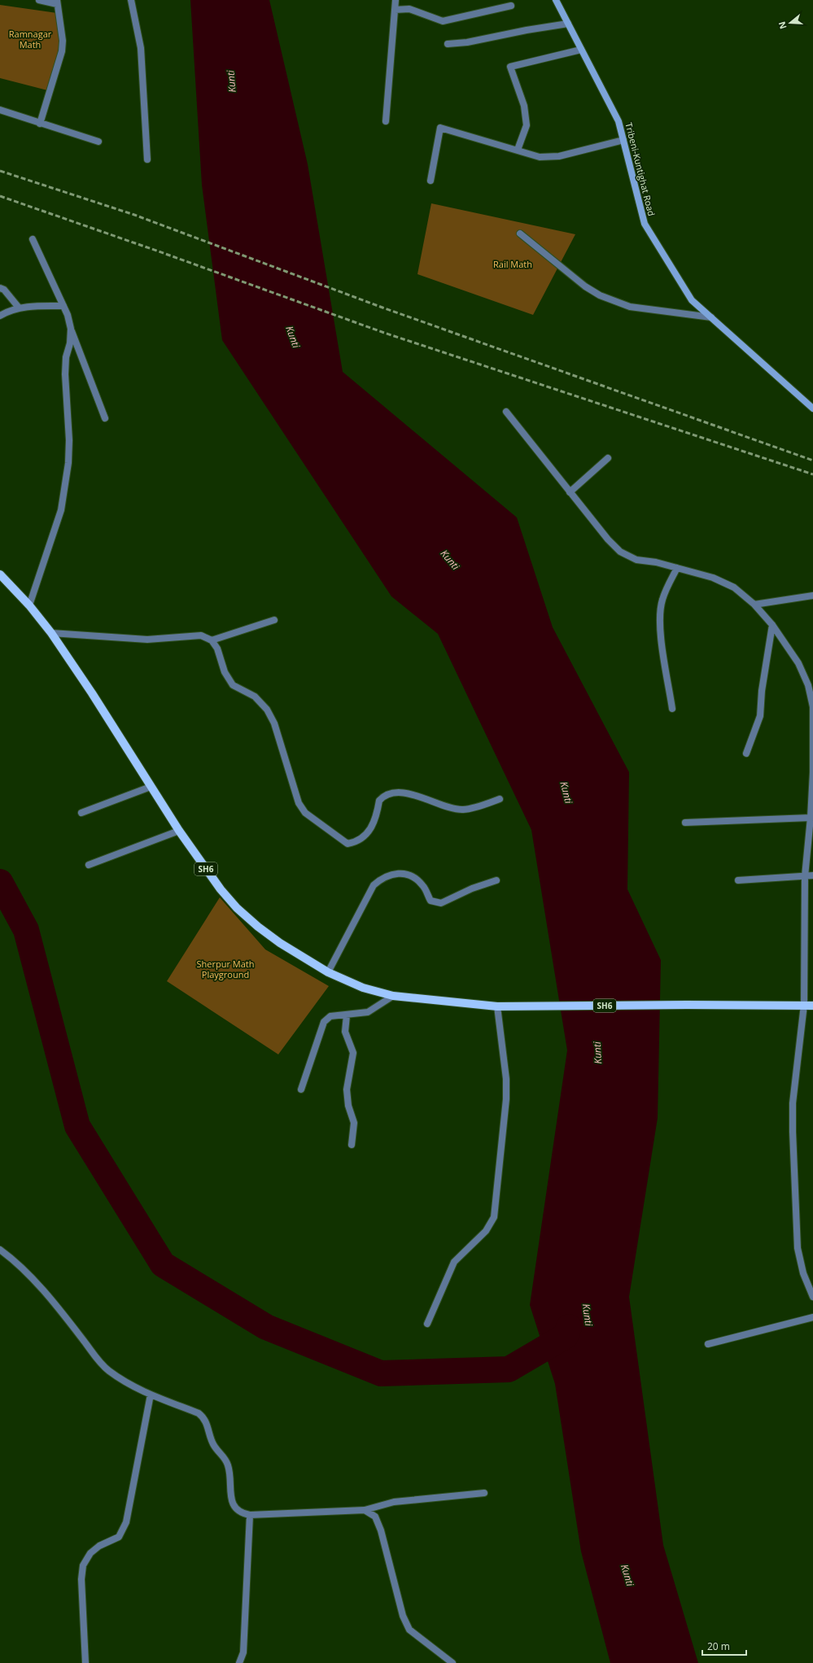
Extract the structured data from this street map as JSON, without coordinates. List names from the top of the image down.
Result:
{
  "streets": {
    "main road": ["Tribeni-Kuntighat Road", "SH6"]
  },
  "water": ["Kunti"],
  "parks": ["Ramnagar Math", "Rail Math", "Sherpur Math Playground"],
  "scale_bar": "20 m",
  "north": "left"
}
